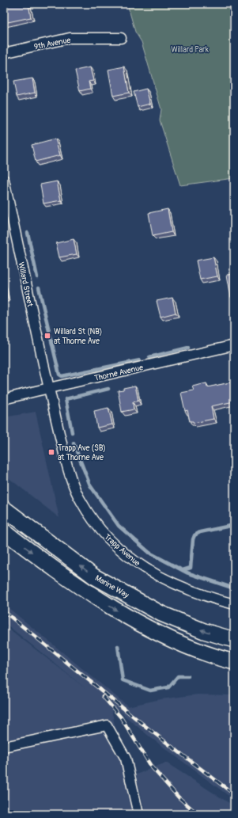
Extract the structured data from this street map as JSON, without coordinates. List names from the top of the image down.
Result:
{
  "streets": {
    "main road": ["Marine Way"],
    "street": [
      "9th Avenue",
      "Willard Street",
      "Thorne Avenue",
      "Trapp Avenue"
    ]
  },
  "crossings": [
    ["Willard Street", "Thorne Avenue"],
    ["Willard Street", "Trapp Avenue"],
    ["Thorne Avenue", "Trapp Avenue"]
  ],
  "parks": ["Willard Park"],
  "places": {
    "transit": ["Willard St (NB) at Thorne Ave", "Trapp Ave (SB) at Thorne Ave"]
  }
}
